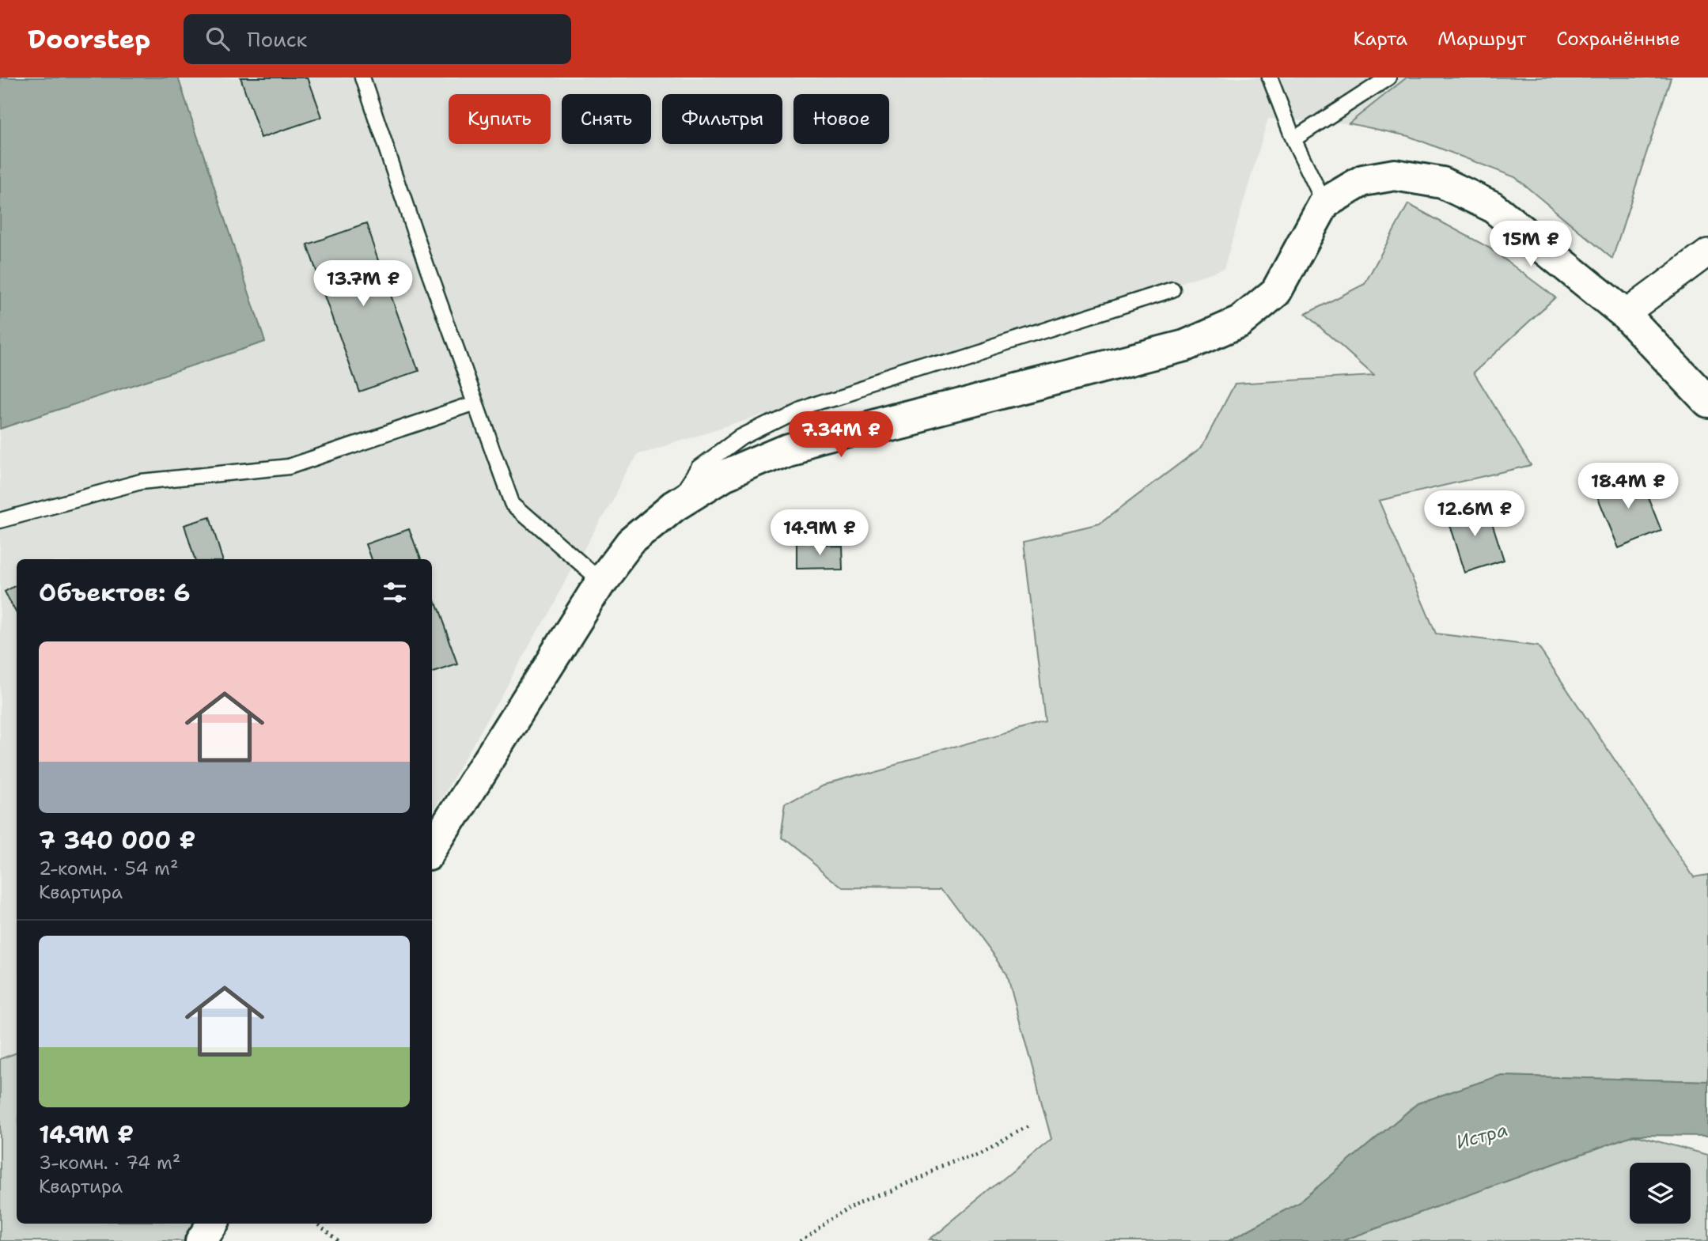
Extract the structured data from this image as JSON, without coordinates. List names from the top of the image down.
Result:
{
  "water": ["Истра"],
  "page": {
    "header": "Doorstep",
    "search": "Поиск",
    "nav": ["Карта", "Маршрут", "Сохранённые"],
    "chip": [
      "Купить",
      "Снять",
      "Фильтры",
      "Новое"
    ],
    "price": [
      "15M ₽",
      "13.7M ₽",
      "7.34M ₽",
      "18.4M ₽",
      "12.6M ₽",
      "14.9M ₽"
    ],
    "heading": "Объектов: 6",
    "list": [
      {
        "name": "7 340 000 ₽",
        "note": "2-комн. · 54 m² · Квартира"
      },
      {
        "name": "14.9M ₽",
        "note": "3-комн. · 74 m² · Квартира"
      }
    ]
  }
}
